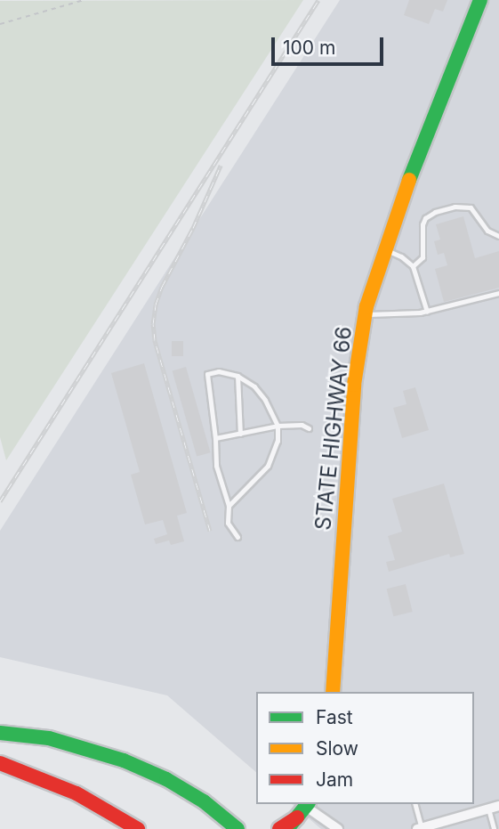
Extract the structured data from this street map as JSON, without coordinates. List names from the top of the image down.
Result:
{
  "streets": {
    "main road": ["STATE HIGHWAY 66"]
  },
  "legend": ["Fast", "Slow", "Jam"],
  "scale_bar": "100 m"
}
